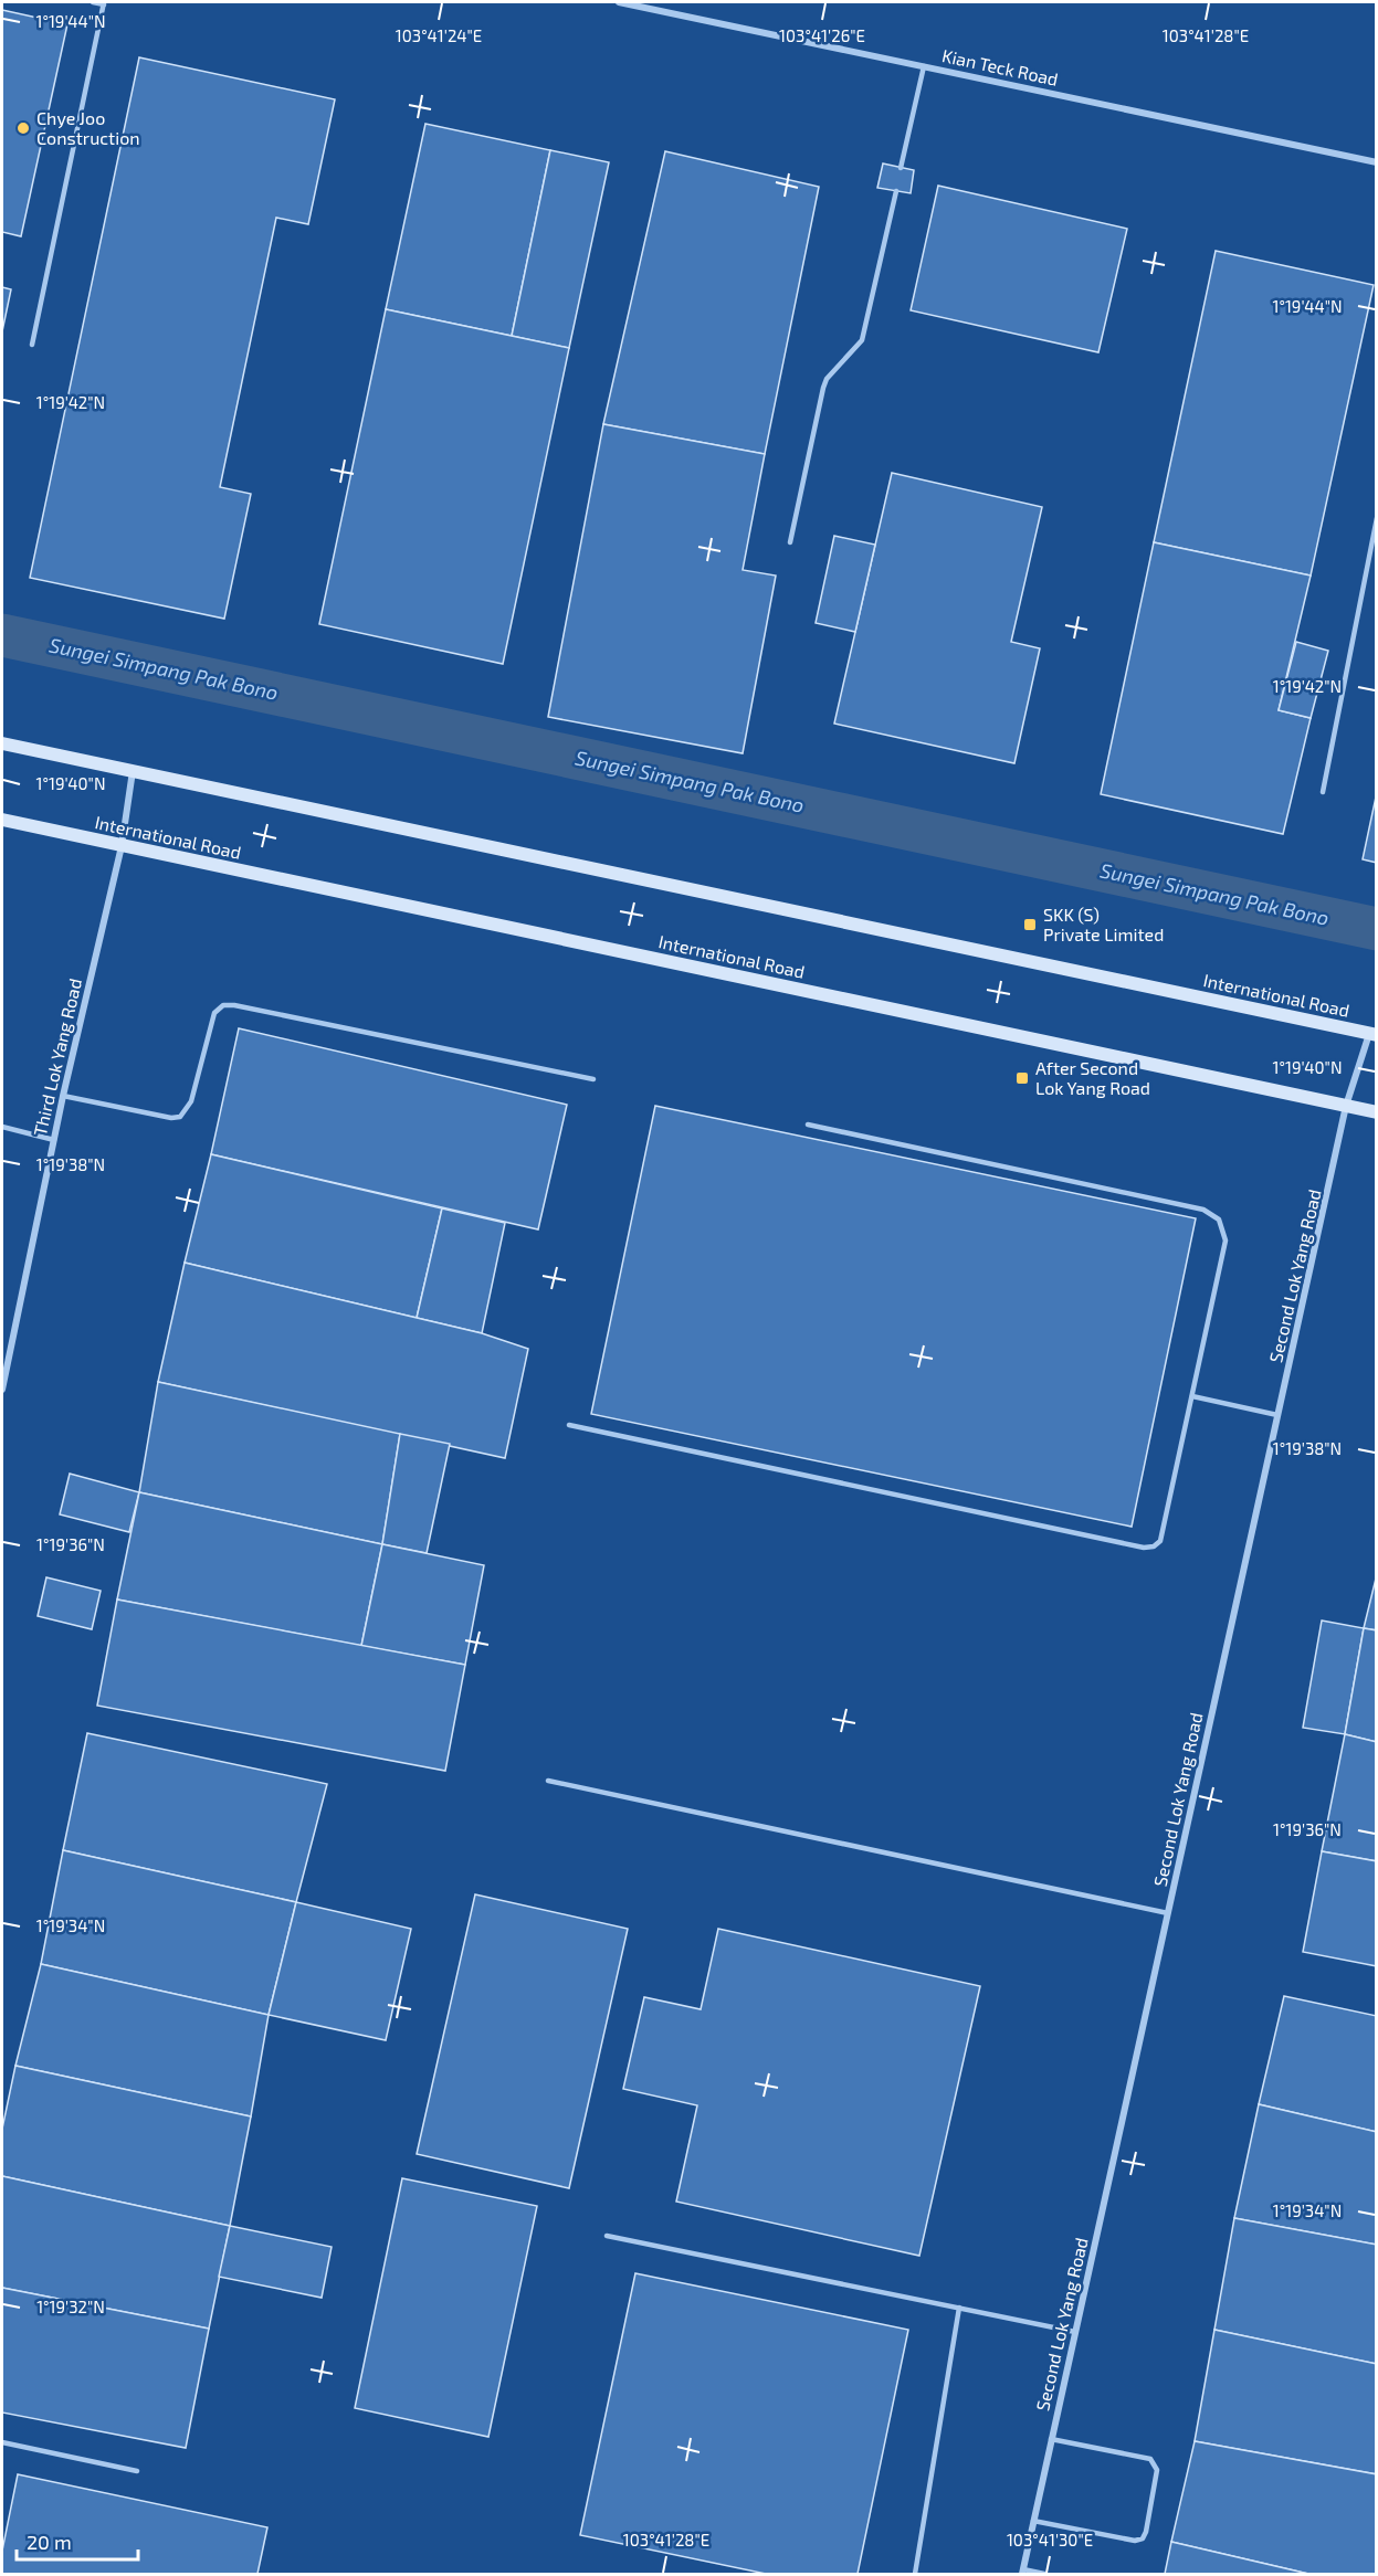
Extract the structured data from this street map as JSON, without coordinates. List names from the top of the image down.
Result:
{
  "streets": {
    "main road": ["International Road"],
    "street": ["Kian Teck Road", "Third Lok Yang Road", "Second Lok Yang Road"]
  },
  "crossings": [
    ["International Road", "Third Lok Yang Road"],
    ["International Road", "Second Lok Yang Road"]
  ],
  "water": ["Sungei Simpang Pak Bono"],
  "places": {
    "other": ["Chye Joo Construction"],
    "transit": ["SKK (S) Private Limited", "After Second Lok Yang Road"]
  },
  "scale_bar": "20 m",
  "coordinates": [
    "1°19'44\"N",
    "103°41'24\"E",
    "103°41'26\"E",
    "103°41'28\"E",
    "1°19'42\"N",
    "1°19'40\"N",
    "1°19'38\"N",
    "1°19'36\"N",
    "1°19'34\"N",
    "1°19'32\"N",
    "103°41'30\"E"
  ]
}
